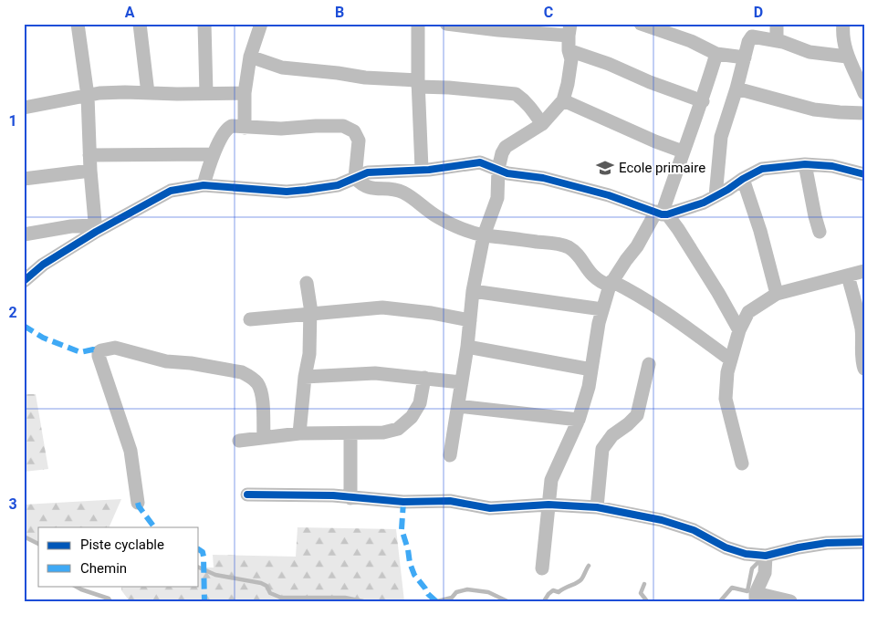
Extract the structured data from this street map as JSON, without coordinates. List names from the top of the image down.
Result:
{
  "places": {
    "school or university": ["Ecole primaire"]
  },
  "legend": ["Piste cyclable", "Chemin"],
  "grid": {
    "columns": [
      "A",
      "B",
      "C",
      "D"
    ],
    "rows": ["1", "2", "3"]
  }
}
